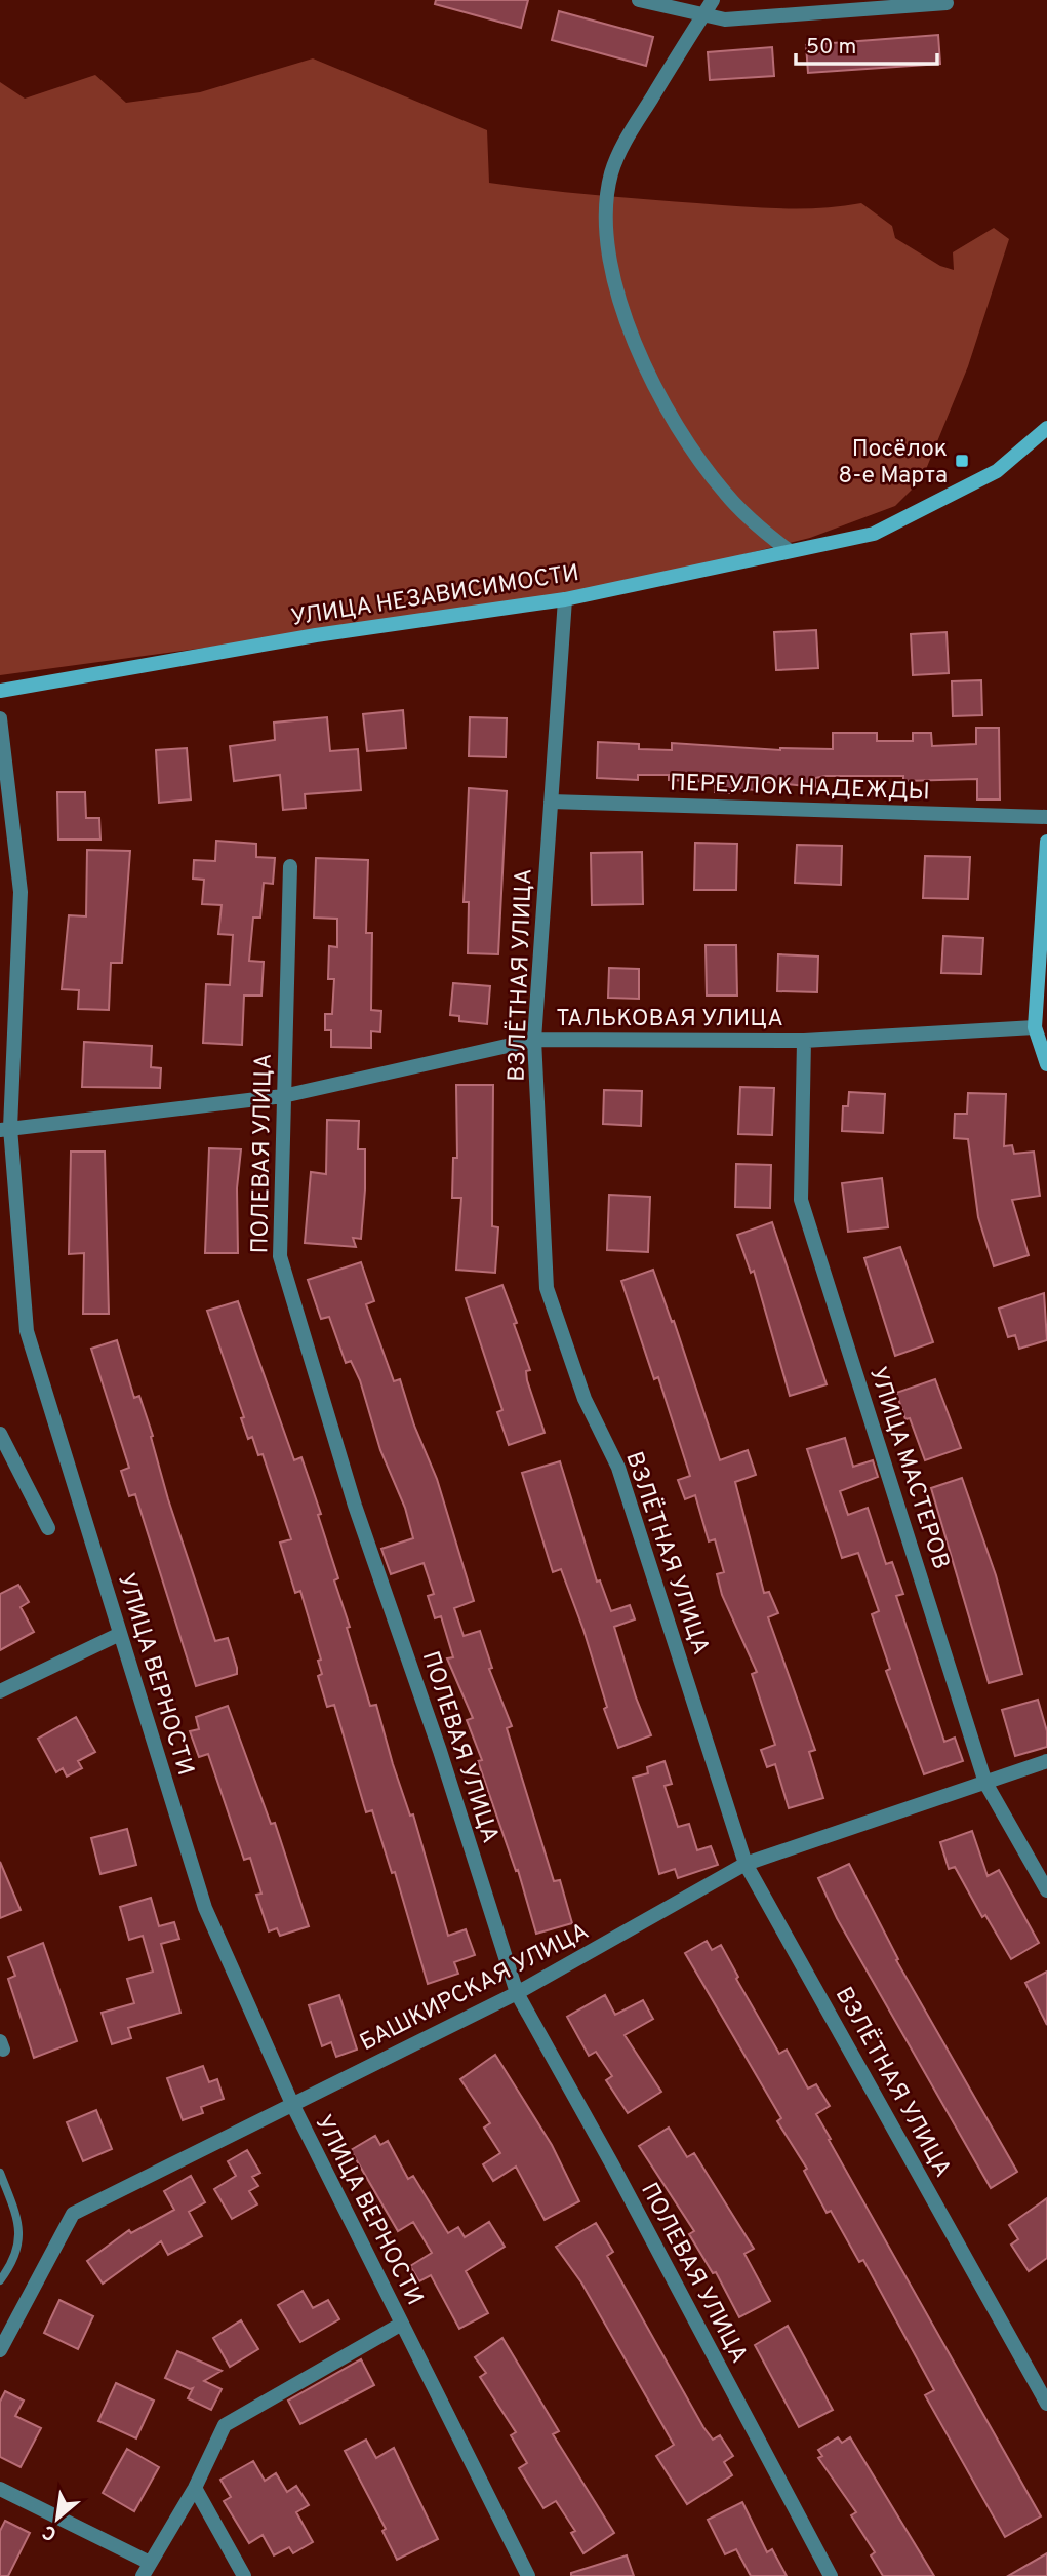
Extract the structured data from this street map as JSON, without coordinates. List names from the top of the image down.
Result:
{
  "streets": {
    "main road": ["УЛИЦА НЕЗАВИСИМОСТИ"],
    "street": [
      "ПЕРЕУЛОК НАДЕЖДЫ",
      "ВЗЛЁТНАЯ УЛИЦА",
      "ТАЛЬКОВАЯ УЛИЦА",
      "ПОЛЕВАЯ УЛИЦА",
      "УЛИЦА МАСТЕРОВ",
      "УЛИЦА ВЕРНОСТИ",
      "БАШКИРСКАЯ УЛИЦА"
    ]
  },
  "crossings": [
    ["УЛИЦА НЕЗАВИСИМОСТИ", "ВЗЛЁТНАЯ УЛИЦА"],
    ["ПЕРЕУЛОК НАДЕЖДЫ", "ВЗЛЁТНАЯ УЛИЦА"],
    ["ВЗЛЁТНАЯ УЛИЦА", "ТАЛЬКОВАЯ УЛИЦА"],
    ["ВЗЛЁТНАЯ УЛИЦА", "БАШКИРСКАЯ УЛИЦА"],
    ["ТАЛЬКОВАЯ УЛИЦА", "ПОЛЕВАЯ УЛИЦА"],
    ["ТАЛЬКОВАЯ УЛИЦА", "УЛИЦА МАСТЕРОВ"],
    ["ТАЛЬКОВАЯ УЛИЦА", "УЛИЦА ВЕРНОСТИ"],
    ["ПОЛЕВАЯ УЛИЦА", "БАШКИРСКАЯ УЛИЦА"],
    ["УЛИЦА МАСТЕРОВ", "БАШКИРСКАЯ УЛИЦА"],
    ["УЛИЦА ВЕРНОСТИ", "БАШКИРСКАЯ УЛИЦА"]
  ],
  "places": {
    "transit": ["Посёлок 8-е Марта"]
  },
  "scale_bar": "50 m",
  "north": "bottom left"
}
